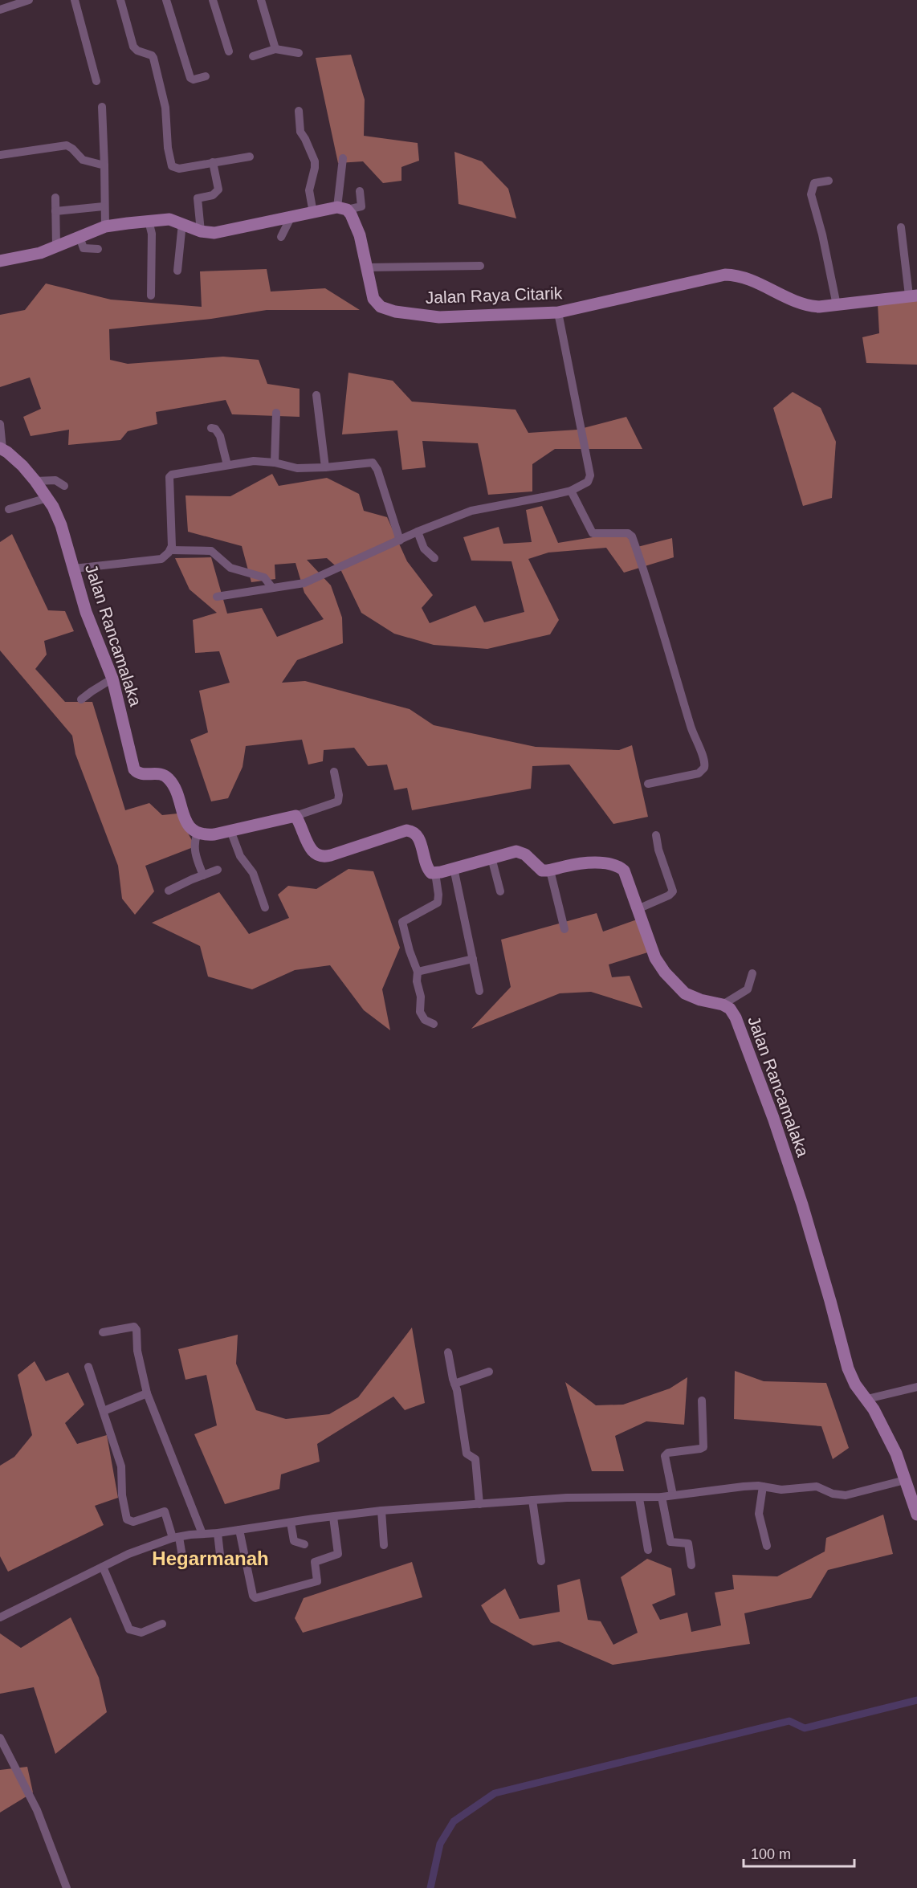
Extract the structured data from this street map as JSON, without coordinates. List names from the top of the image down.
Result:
{
  "streets": {
    "street": ["Jalan Raya Citarik", "Jalan Rancamalaka"]
  },
  "districts": ["Hegarmanah"],
  "scale_bar": "100 m"
}
